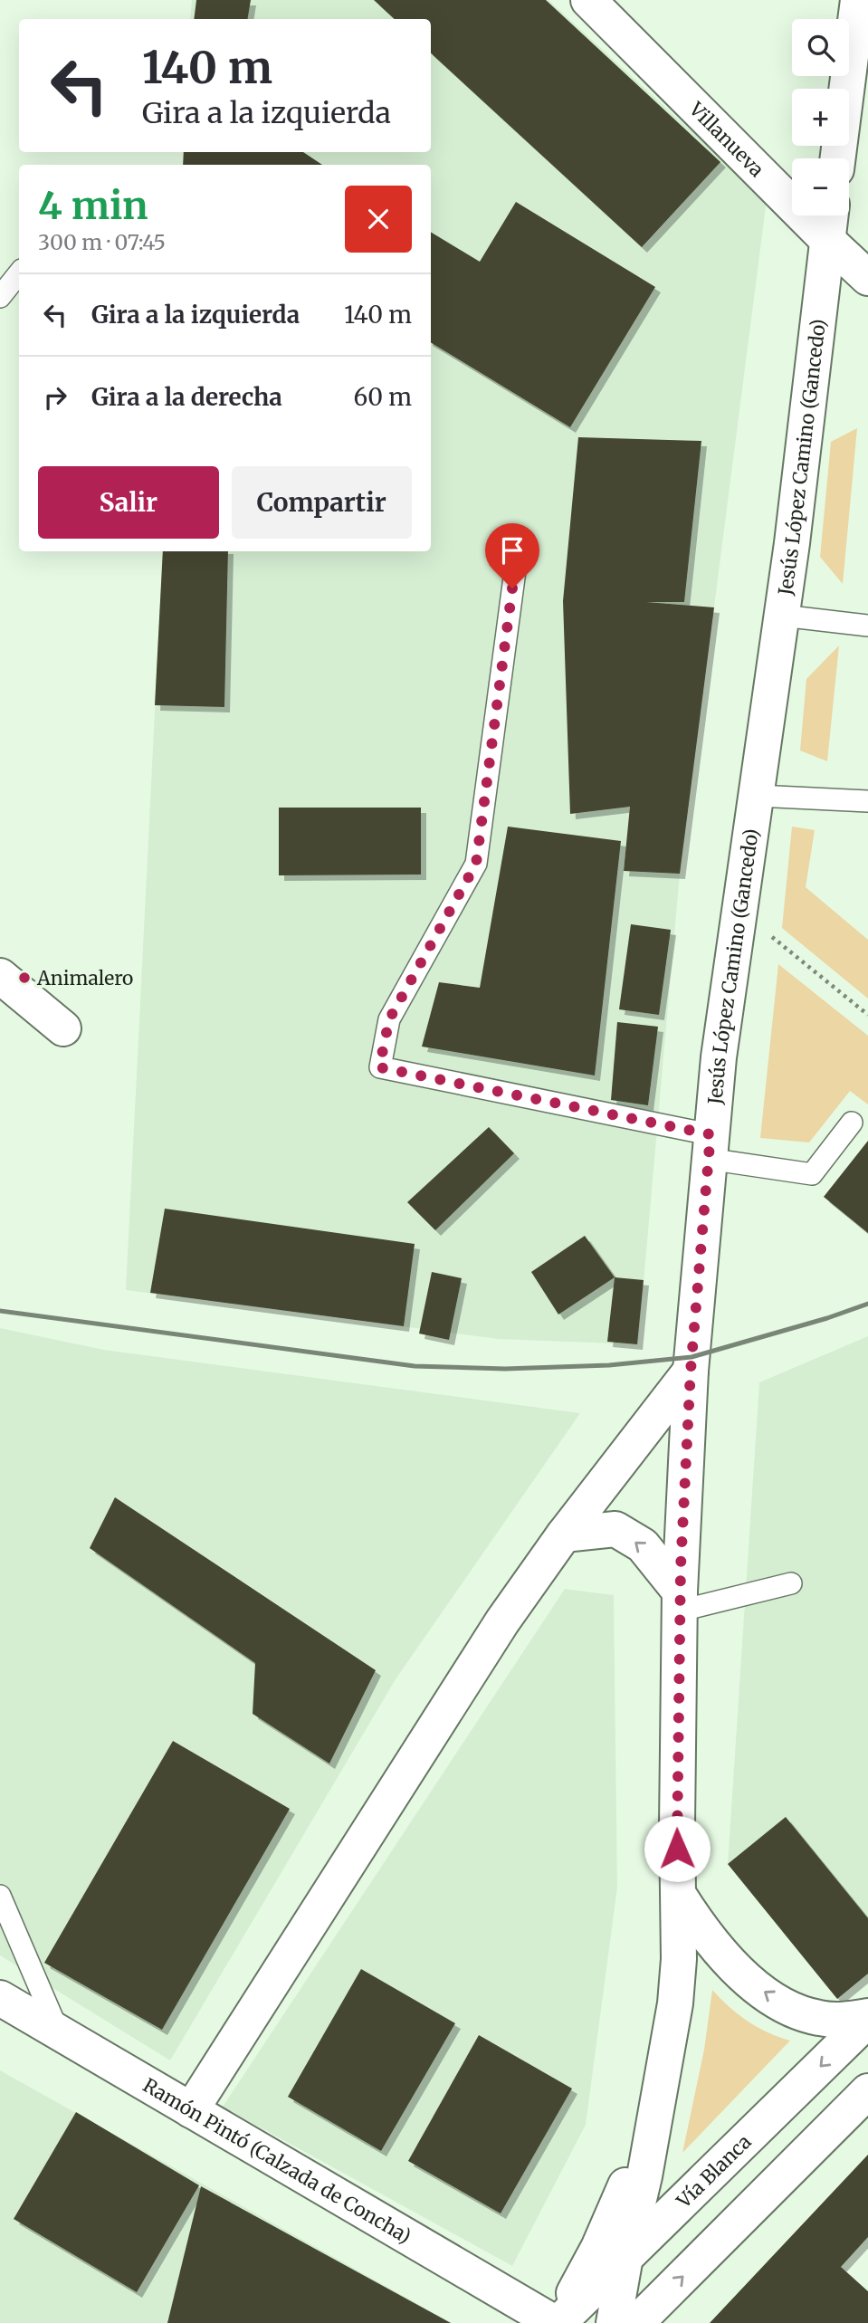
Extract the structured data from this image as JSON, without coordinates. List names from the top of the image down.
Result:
{
  "streets": {
    "main road": [
      "Villanueva",
      "Jesús López Camino (Gancedo)",
      "Ramón Pintó (Calzada de Concha)",
      "Vía Blanca"
    ]
  },
  "crossings": [
    ["Villanueva", "Jesús López Camino (Gancedo)"],
    ["Ramón Pintó (Calzada de Concha)", "Vía Blanca"]
  ],
  "places": ["Animalero"],
  "page": {
    "map_buttons": ["+", "−"],
    "turn": ["140 m", "Gira a la izquierda"],
    "heading": ["4 min", "300 m · 07:45"],
    "list": [
      {
        "name": "Gira a la izquierda",
        "value": "140 m"
      },
      {
        "name": "Gira a la derecha",
        "value": "60 m"
      }
    ],
    "buttons": ["Salir", "Compartir"]
  }
}
